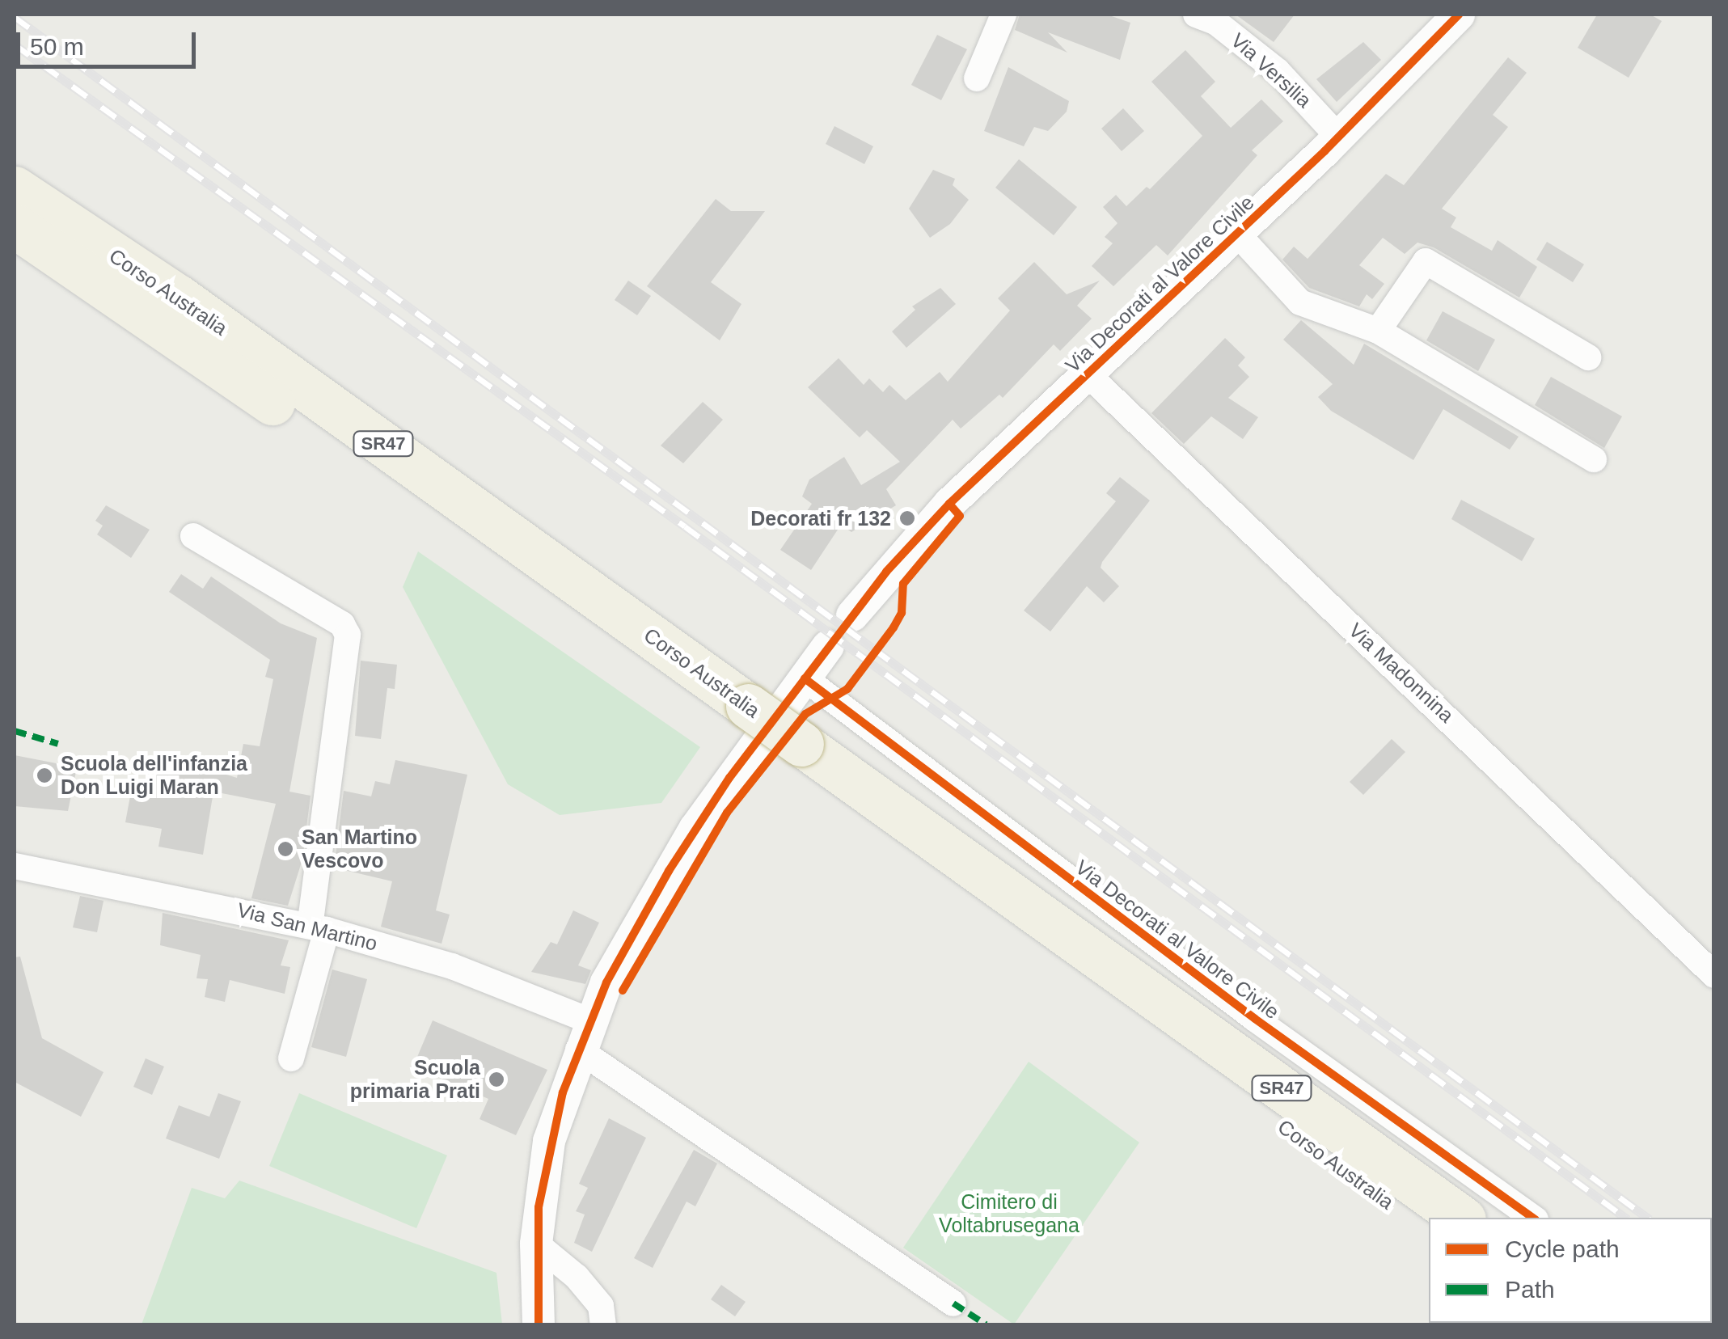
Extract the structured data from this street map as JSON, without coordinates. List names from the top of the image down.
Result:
{
  "streets": {
    "highway": ["Corso Australia", "SR47"],
    "street": [
      "Via Versilia",
      "Via Decorati al Valore Civile",
      "Via Madonnina",
      "Via San Martino"
    ]
  },
  "crossings": [
    ["Via Versilia", "Via Decorati al Valore Civile"],
    ["Via Decorati al Valore Civile", "Via Madonnina"]
  ],
  "parks": ["Cimitero di Voltabrusegana"],
  "places": [
    "Decorati fr 132",
    "Scuola dell'infanzia Don Luigi Maran",
    "San Martino Vescovo",
    "Scuola primaria Prati"
  ],
  "legend": ["Cycle path", "Path"],
  "scale_bar": "50 m"
}
